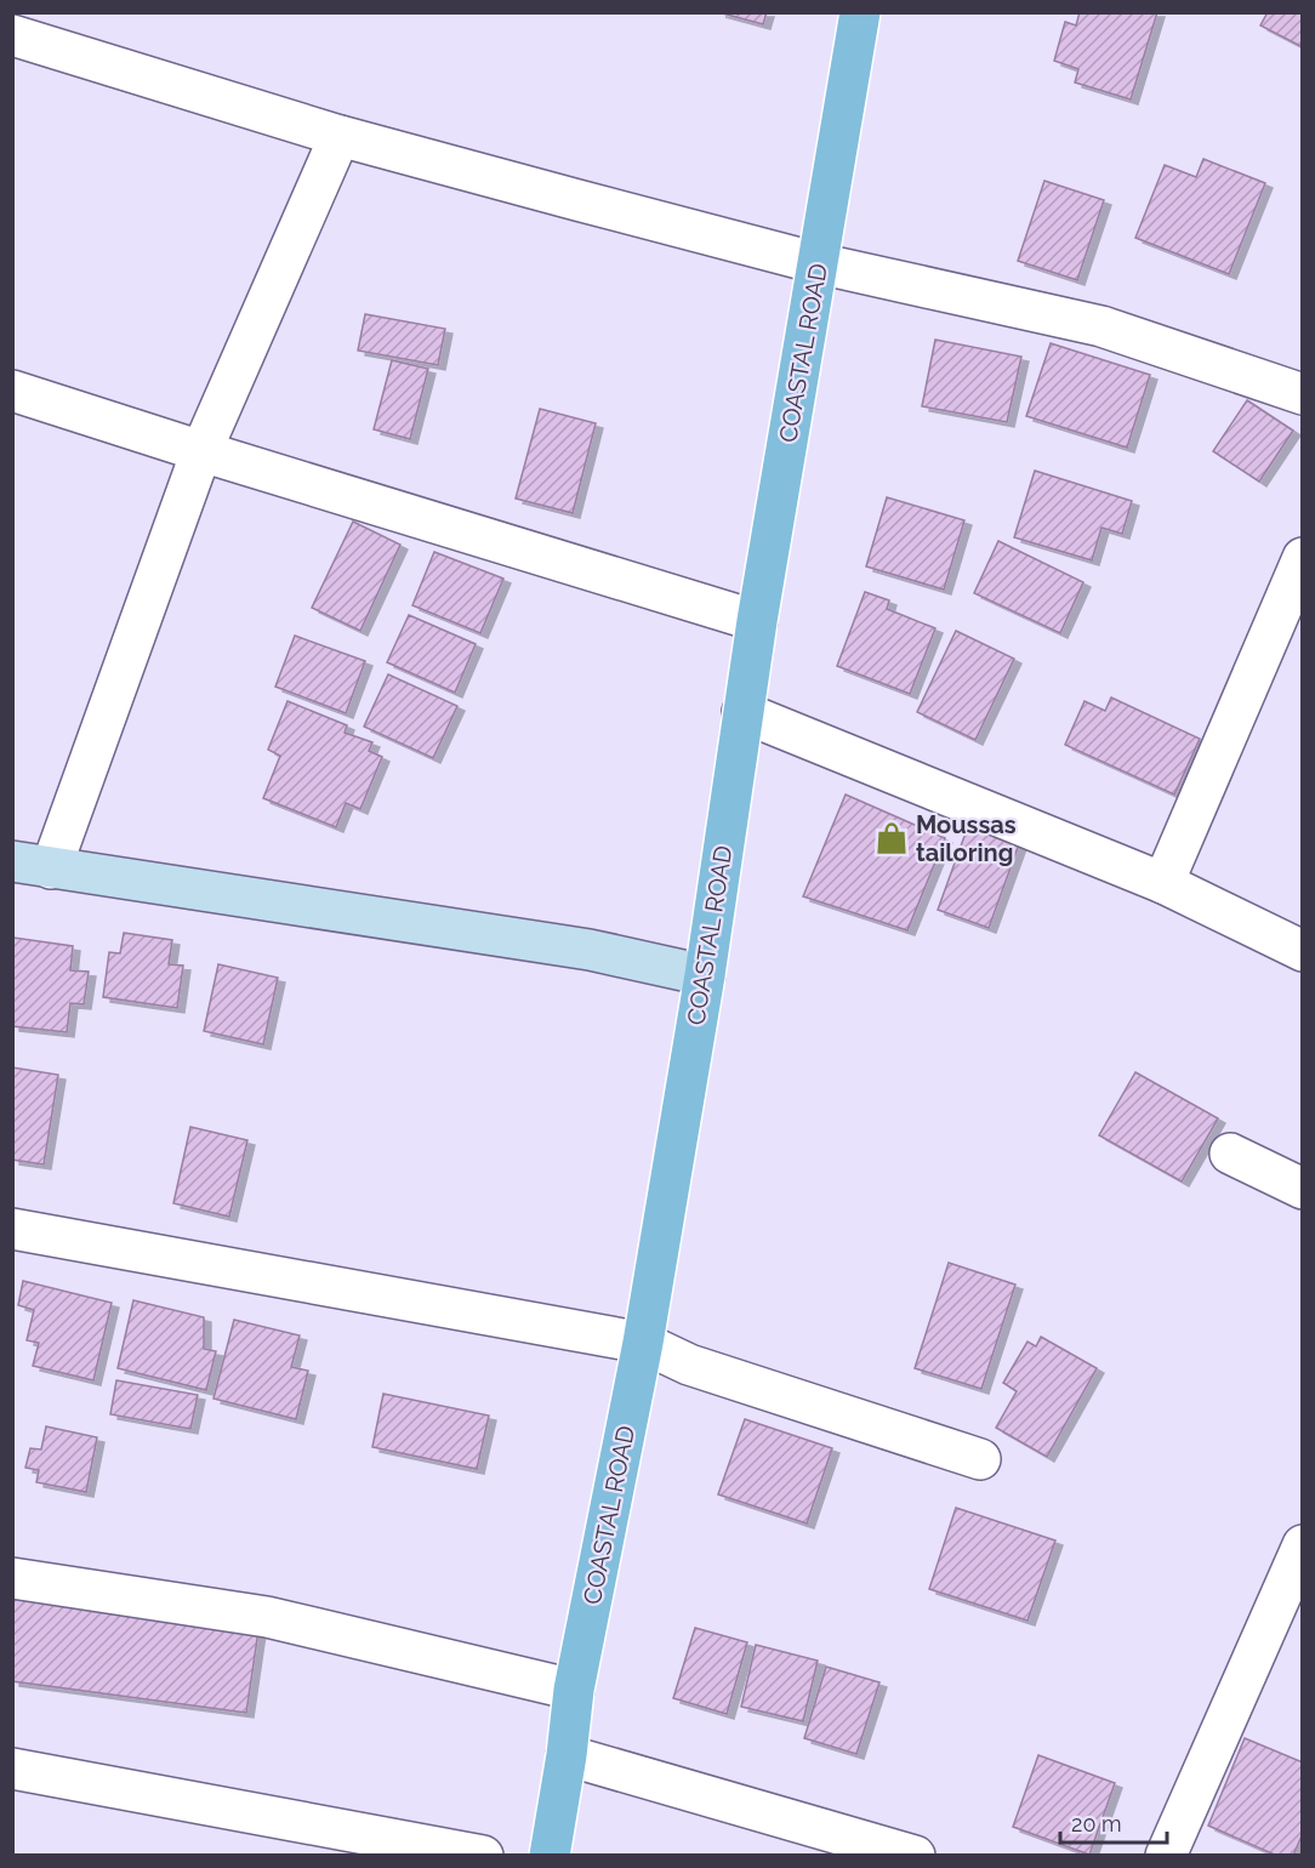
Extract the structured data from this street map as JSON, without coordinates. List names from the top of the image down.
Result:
{
  "streets": {
    "main road": ["COASTAL ROAD"]
  },
  "places": {
    "shop": ["Moussas tailoring"]
  },
  "scale_bar": "20 m"
}
